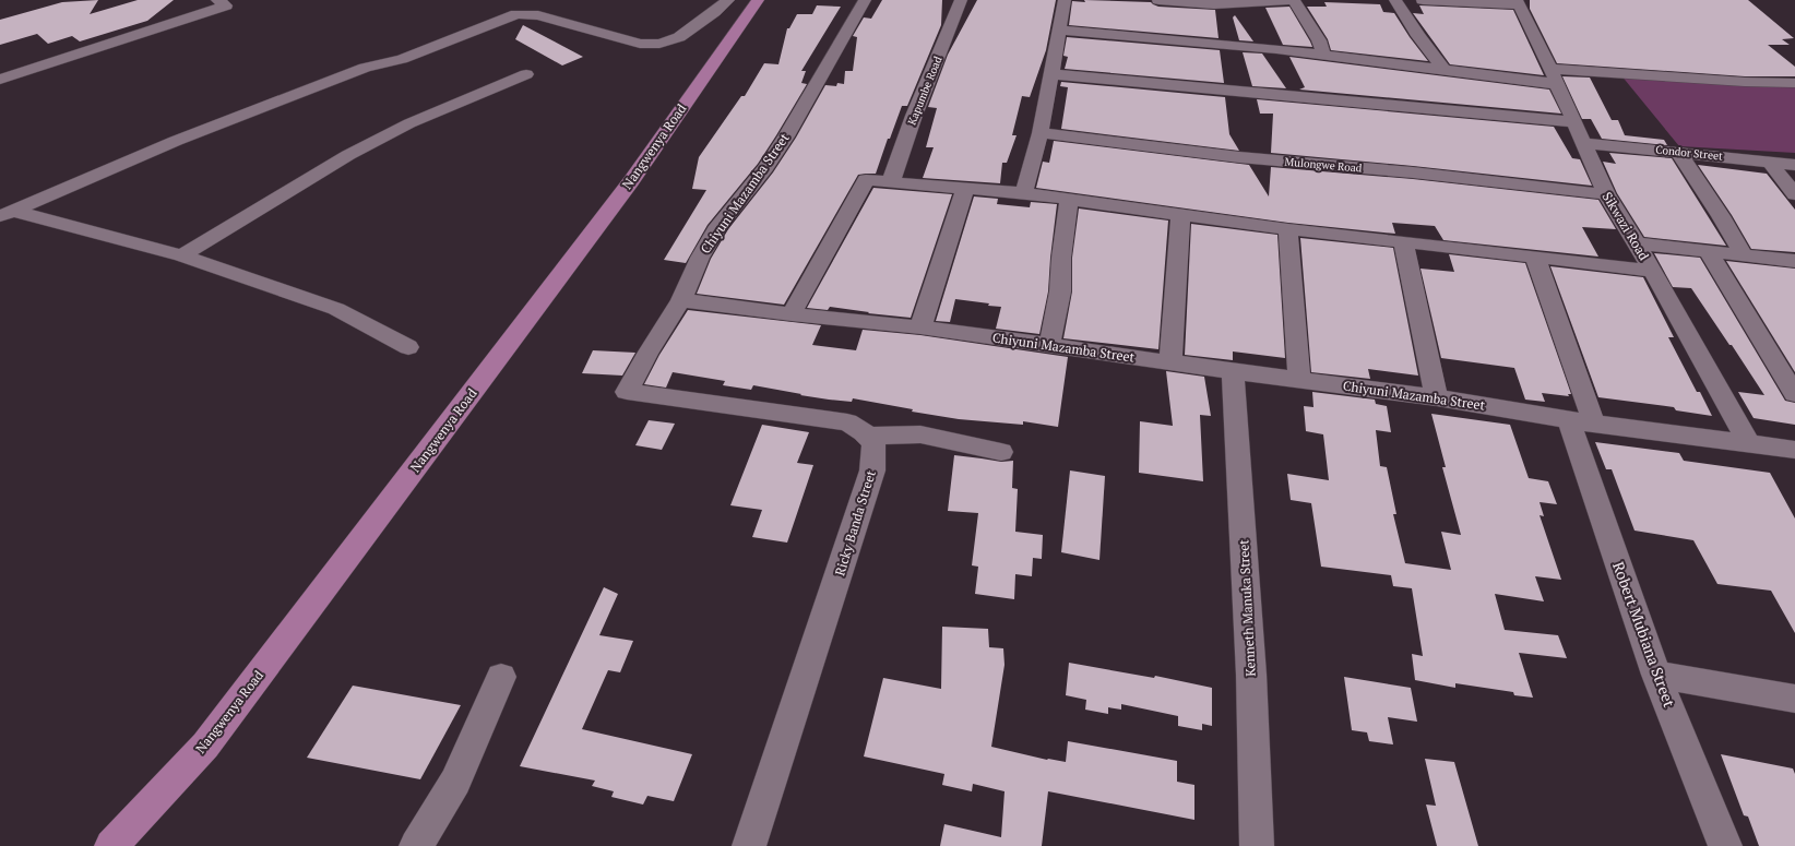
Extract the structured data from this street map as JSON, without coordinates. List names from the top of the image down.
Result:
{
  "streets": {
    "main road": ["Nangwenya Road"],
    "street": [
      "Kapumbe Road",
      "Condor Street",
      "Mulongwe Road",
      "Chiyuni Mazamba Street",
      "Sikwazi Road",
      "Ricky Banda Street",
      "Kenneth Manuka Street",
      "Robert Mubiana Street"
    ]
  },
  "crossings": [
    ["Condor Street", "Sikwazi Road"],
    ["Mulongwe Road", "Sikwazi Road"],
    ["Chiyuni Mazamba Street", "Sikwazi Road"],
    ["Chiyuni Mazamba Street", "Kenneth Manuka Street"],
    ["Chiyuni Mazamba Street", "Robert Mubiana Street"]
  ]
}
